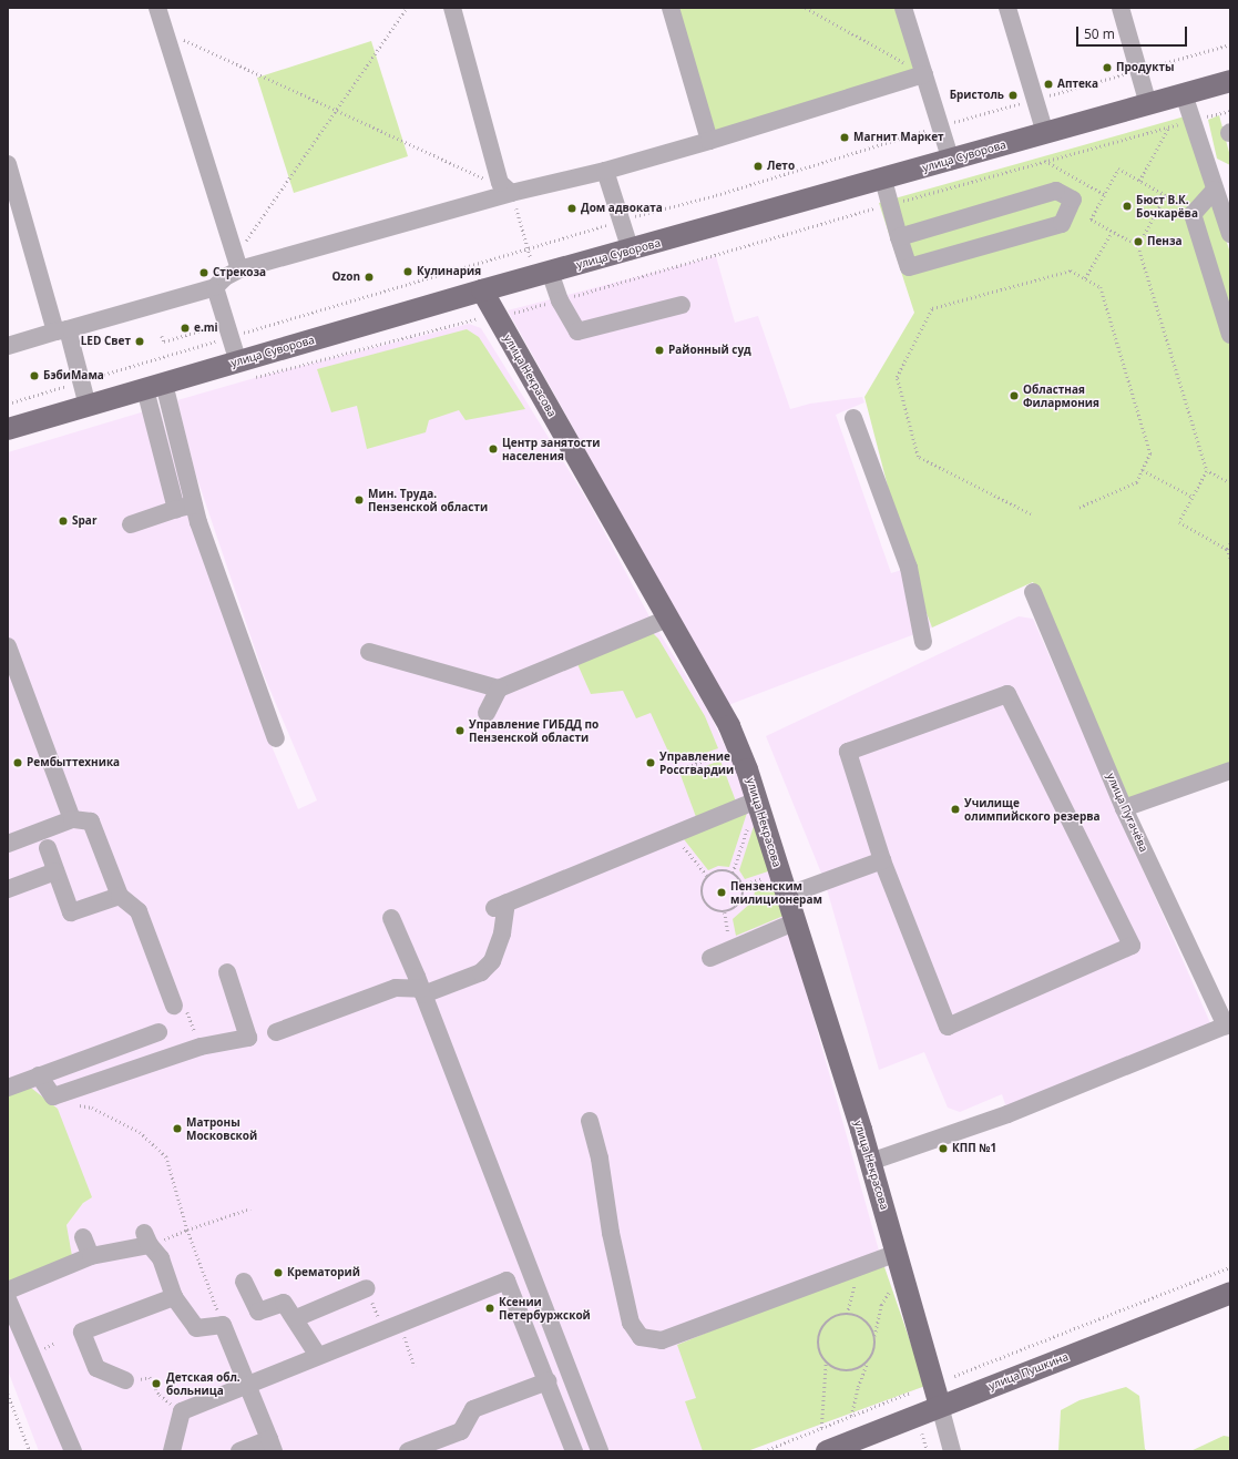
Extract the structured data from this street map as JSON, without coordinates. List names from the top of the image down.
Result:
{
  "streets": {
    "main road": ["улица Суворова", "улица Некрасова", "улица Пушкина"],
    "street": ["улица Пугачёва"]
  },
  "crossings": [
    ["улица Суворова", "улица Некрасова"],
    ["улица Некрасова", "улица Пушкина"]
  ],
  "places": [
    "Продукты",
    "Аптека",
    "Бристоль",
    "Магнит Маркет",
    "Лето",
    "Бюст В.К. Бочкарёва",
    "Дом адвоката",
    "Пенза",
    "Кулинария",
    "Стрекоза",
    "Ozon",
    "e.mi",
    "LED Свет",
    "Районный суд",
    "БэбиМама",
    "Областная Филармония",
    "Центр занятости населения",
    "Мин. Труда. Пензенской области",
    "Spar",
    "Управление ГИБДД по Пензенской области",
    "Рембыттехника",
    "Управление Россгвардии",
    "Училище олимпийского резерва",
    "Пензенским милиционерам",
    "Матроны Московской",
    "КПП №1",
    "Крематорий",
    "Ксении Петербуржской",
    "Детская обл. больница"
  ],
  "scale_bar": "50 m"
}
